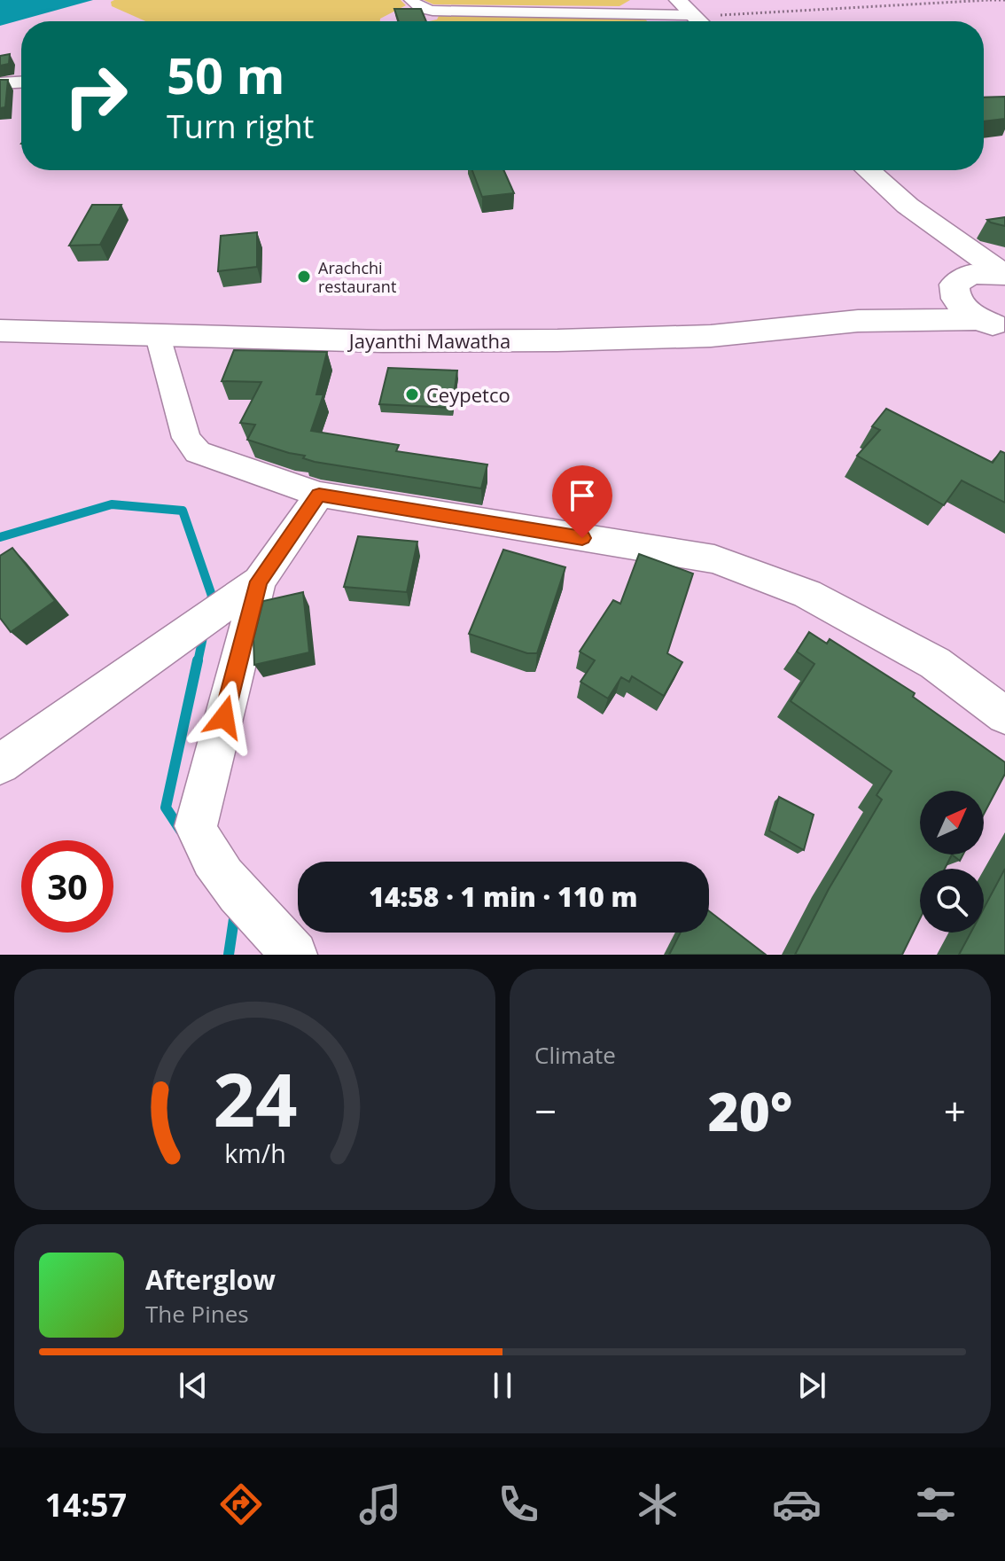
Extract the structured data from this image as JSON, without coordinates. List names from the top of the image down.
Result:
{
  "streets": {
    "main road": ["Jayanthi Mawatha"]
  },
  "places": ["Arachchi restaurant", "Ceypetco"],
  "north": "top right",
  "page": {
    "turn": ["50 m", "Turn right"],
    "limit": "30",
    "trip": "14:58 · 1 min · 110 m",
    "tile": "Climate",
    "heat": ["−", "20°", "+"],
    "song": ["Afterglow", "The Pines"],
    "tabs": "14:57",
    "gauge": ["24", "km/h"]
  }
}
